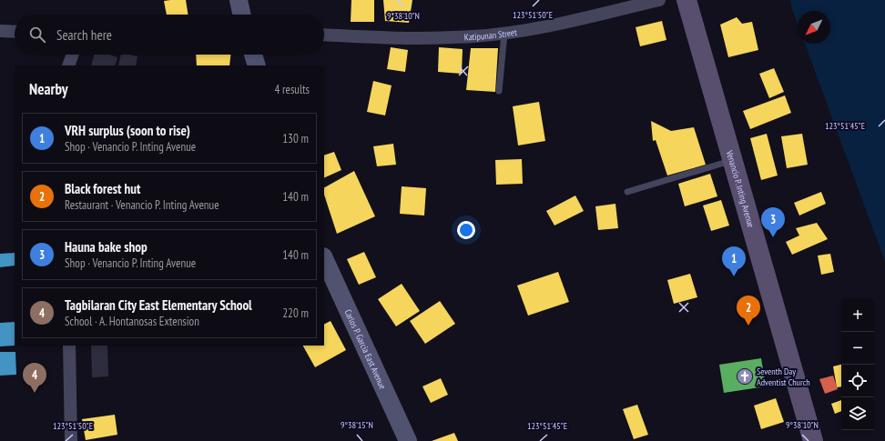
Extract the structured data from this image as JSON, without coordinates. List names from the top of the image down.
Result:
{
  "streets": {
    "main road": ["Venancio P. Inting Avenue", "Carlos P. Garcia East Avenue"],
    "street": ["Katipunan Street"]
  },
  "places": {
    "church": ["Seventh Day Adventist Church"]
  },
  "north": "bottom left",
  "page": {
    "search": "Search here",
    "heading": ["Nearby", "4 results"],
    "list": [
      {
        "mark": "1",
        "name": "VRH surplus (soon to rise)",
        "note": "Shop · Venancio P. Inting Avenue",
        "value": "130 m"
      },
      {
        "mark": "2",
        "name": "Black forest hut",
        "note": "Restaurant · Venancio P. Inting Avenue",
        "value": "140 m"
      },
      {
        "mark": "3",
        "name": "Hauna bake shop",
        "note": "Shop · Venancio P. Inting Avenue",
        "value": "140 m"
      },
      {
        "mark": "4",
        "name": "Tagbilaran City East Elementary School",
        "note": "School · A. Hontanosas Extension",
        "value": "220 m"
      }
    ],
    "pins": [
      "3",
      "1",
      "2",
      "4"
    ],
    "map_buttons": ["+", "−"]
  },
  "coordinates": [
    "123°51'50\"E",
    "9°38'10\"N",
    "123°51'45\"E",
    "9°38'15\"N"
  ]
}
